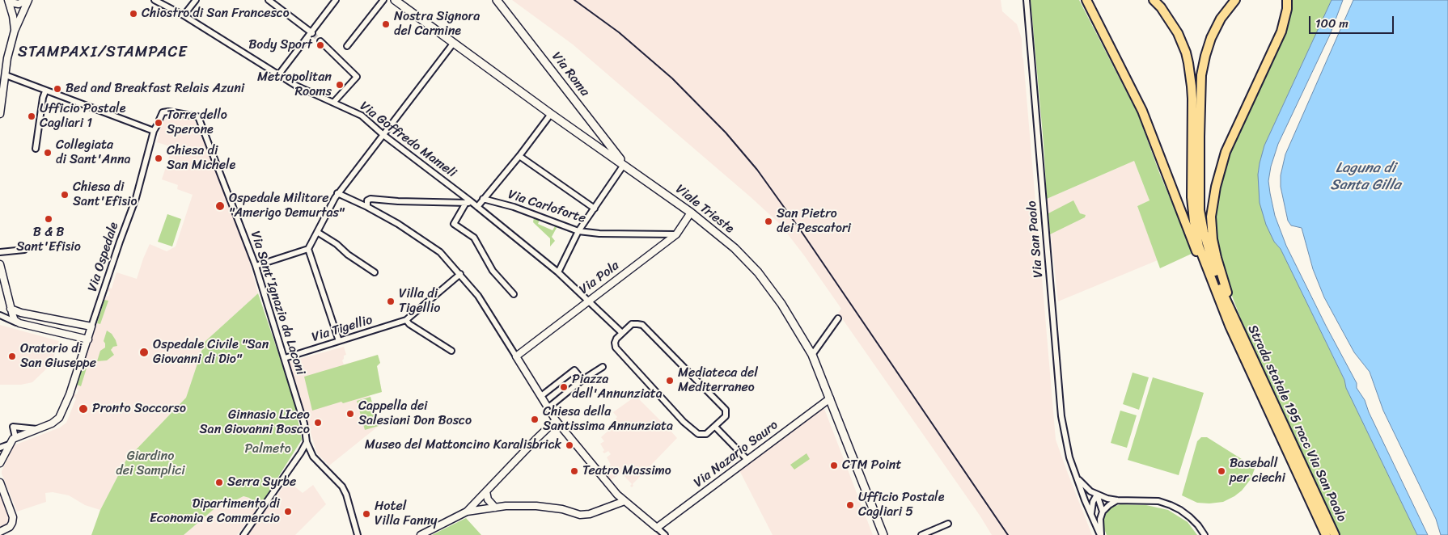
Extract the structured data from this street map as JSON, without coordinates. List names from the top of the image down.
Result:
{
  "streets": {
    "highway": ["Strada statale 195 racc Via San Paolo"],
    "main road": ["Via Roma", "Viale Trieste"],
    "street": [
      "Via Goffredo Mameli",
      "Via Carloforte",
      "Via San Paolo",
      "Via Ospedale",
      "Via Pola",
      "Via Sant'Ignazio da Laconi",
      "Via Tigellio",
      "Via Nazario Sauro"
    ]
  },
  "crossings": [
    ["Via Roma", "Viale Trieste"],
    ["Via Goffredo Mameli", "Via Pola"],
    ["Via Carloforte", "Via Pola"],
    ["Viale Trieste", "Via Pola"],
    ["Viale Trieste", "Via Nazario Sauro"],
    ["Via Ospedale", "Via Sant'Ignazio da Laconi"],
    ["Via Sant'Ignazio da Laconi", "Via Tigellio"]
  ],
  "districts": ["STAMPAXI/STAMPACE"],
  "water": ["Laguna di Santa Gilla"],
  "parks": ["Palmeto", "Giardino dei Samplici"],
  "places": [
    "Chiostro di San Francesco",
    "Nostra Signora del Carmine",
    "Body Sport",
    "Metropolitan Rooms",
    "Bed and Breakfast Relais Azuni",
    "Ufficio Postale Cagliari 1",
    "Torre dello Sperone",
    "Collegiata di Sant'Anna",
    "Chiesa di San Michele",
    "Chiesa di Sant'Efisio",
    "Ospedale Militare \"Amerigo Demurtas\"",
    "B & B Sant'Efisio",
    "San Pietro dei Pescatori",
    "Villa di Tigellio",
    "Ospedale Civile \"San Giovanni di Dio\"",
    "Oratorio di San Giuseppe",
    "Mediateca del Mediterraneo",
    "Piazza dell'Annunziata",
    "Pronto Soccorso",
    "Cappella dei Salesiani Don Bosco",
    "Chiesa della Santissima Annunziata",
    "Ginnasio LIceo San Giovanni Bosco",
    "Museo del Mattoncino Karalisbrick",
    "CTM Point",
    "Teatro Massimo",
    "Baseball per ciechi",
    "Serra Syrbe",
    "Ufficio Postale Cagliari 5",
    "Dipartimento di Economia e Commercio",
    "Hotel Villa Fanny"
  ],
  "scale_bar": "100 m"
}
